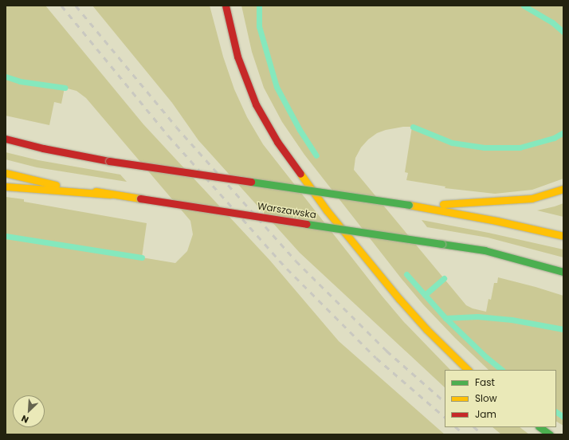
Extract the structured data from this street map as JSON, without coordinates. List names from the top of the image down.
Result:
{
  "streets": {
    "main road": ["Warszawska"]
  },
  "legend": ["Fast", "Slow", "Jam"],
  "north": "bottom left"
}
